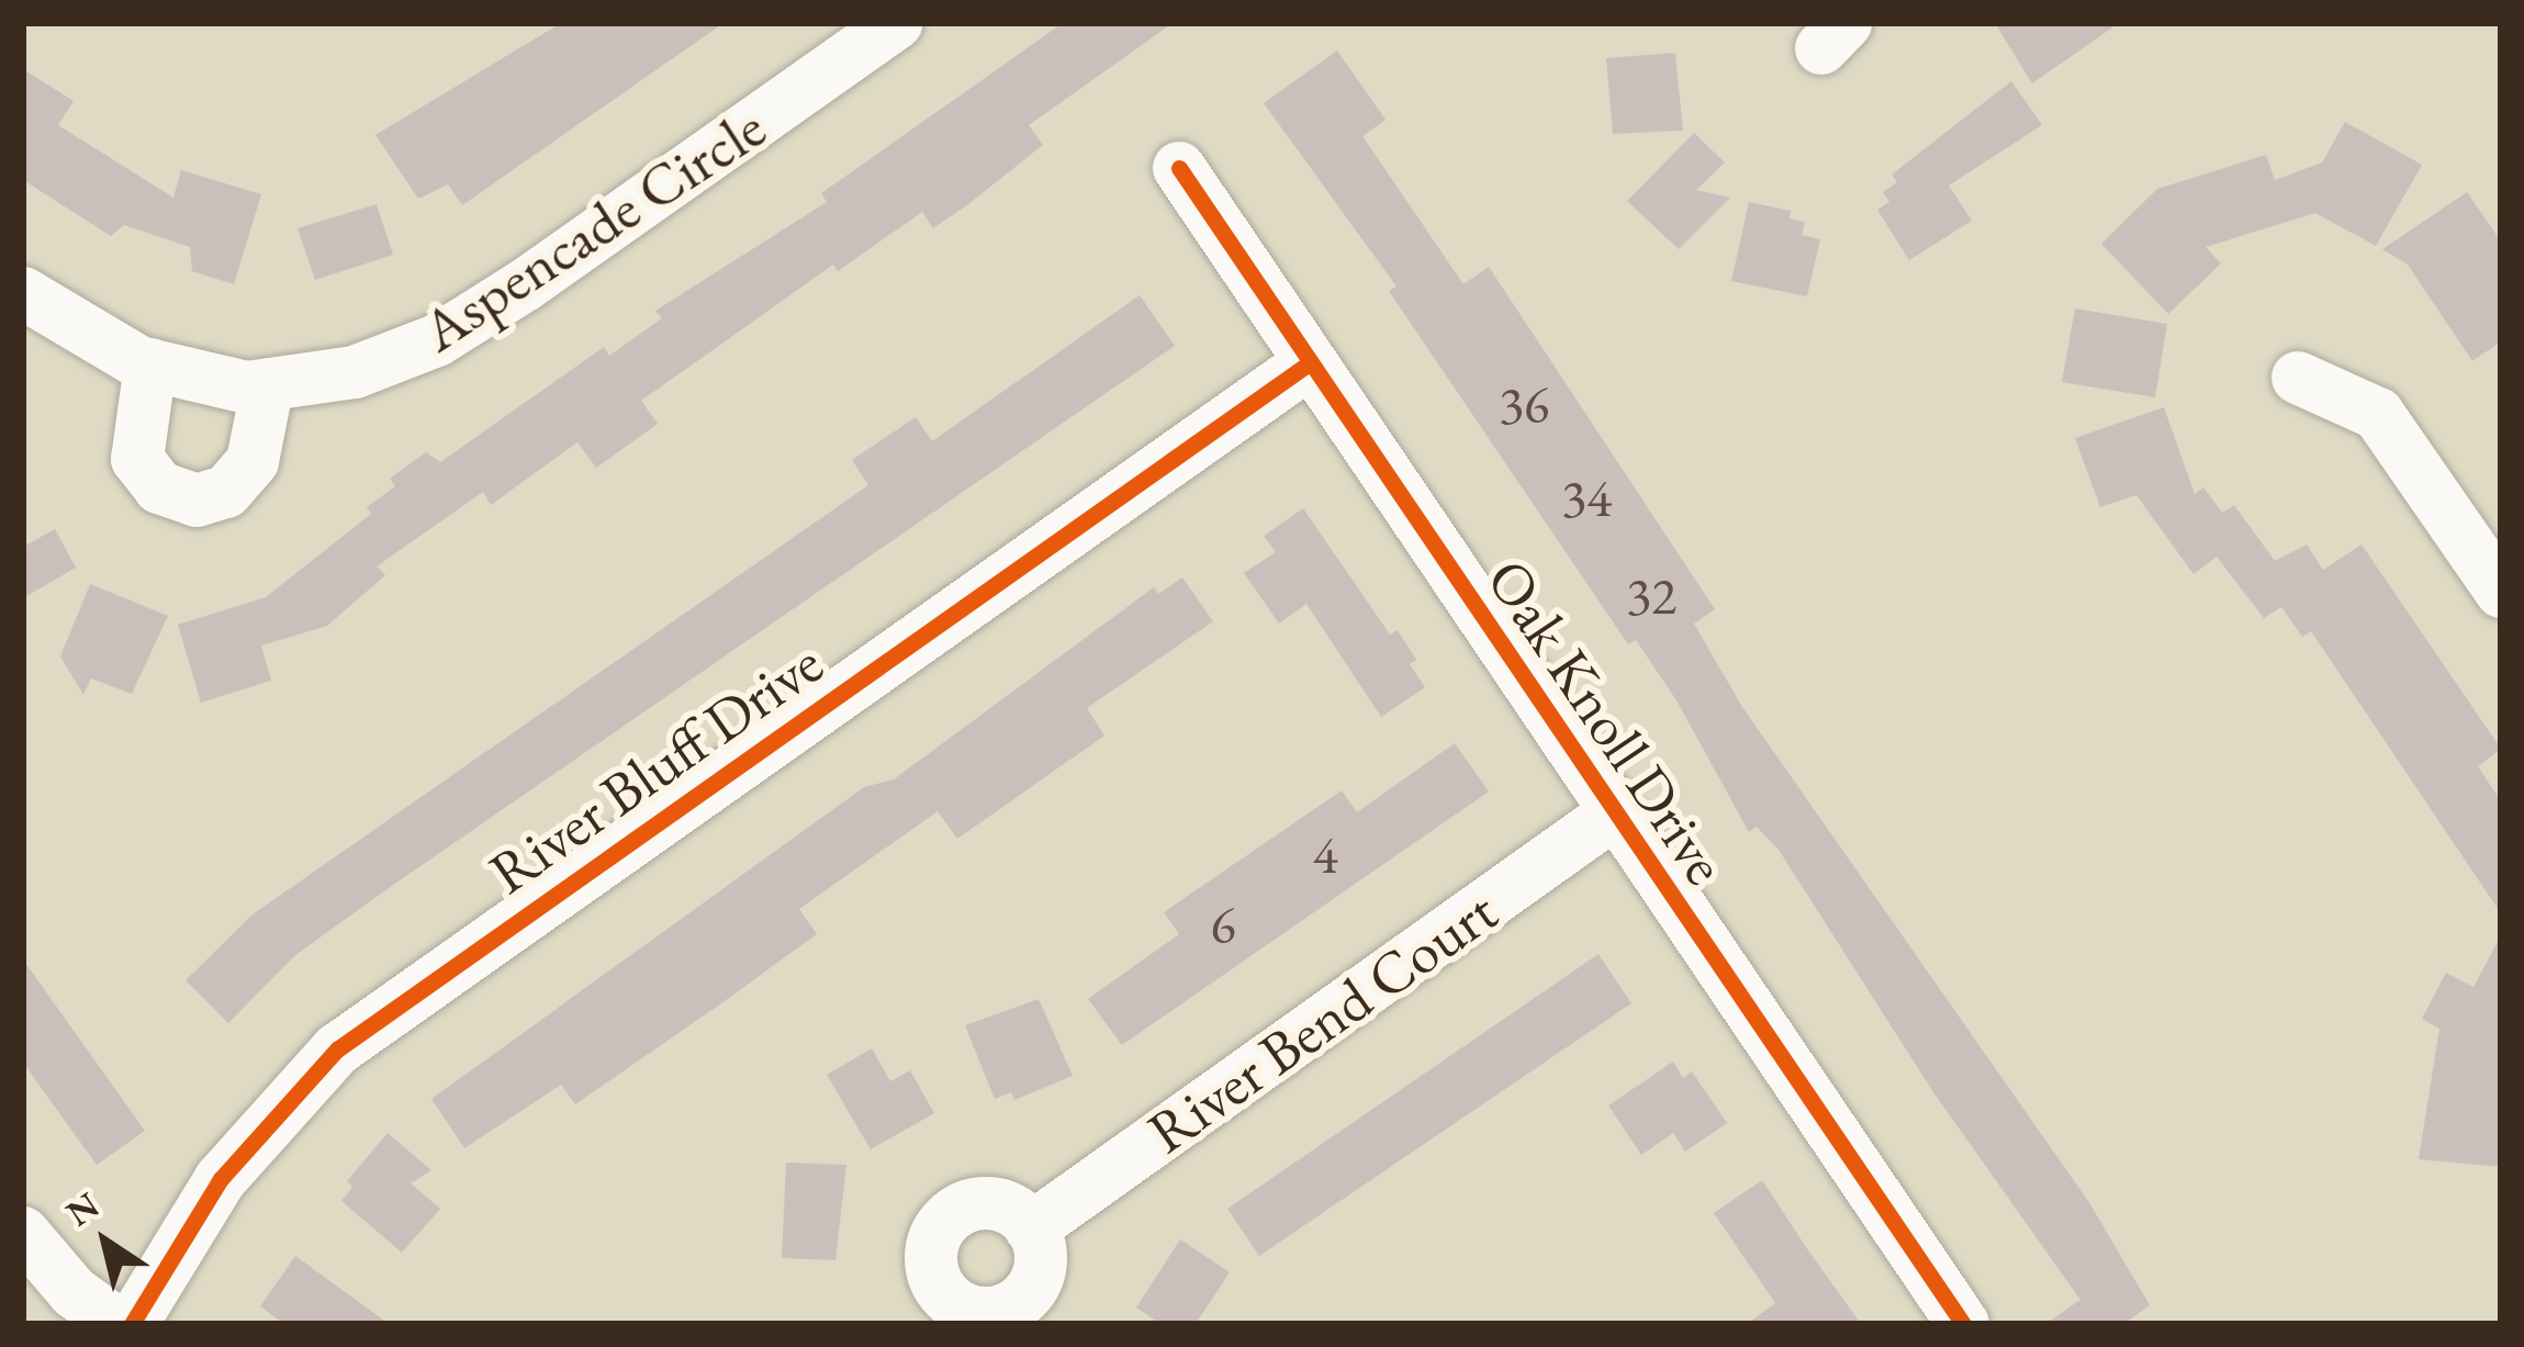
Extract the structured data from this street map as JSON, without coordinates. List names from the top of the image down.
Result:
{
  "streets": {
    "street": [
      "Aspencade Circle",
      "Oak Knoll Drive",
      "River Bluff Drive",
      "River Bend Court"
    ]
  },
  "crossings": [
    ["Oak Knoll Drive", "River Bluff Drive"],
    ["Oak Knoll Drive", "River Bend Court"]
  ],
  "house_numbers": [
    "36",
    "34",
    "32",
    "4",
    "6"
  ],
  "north": "top left"
}
